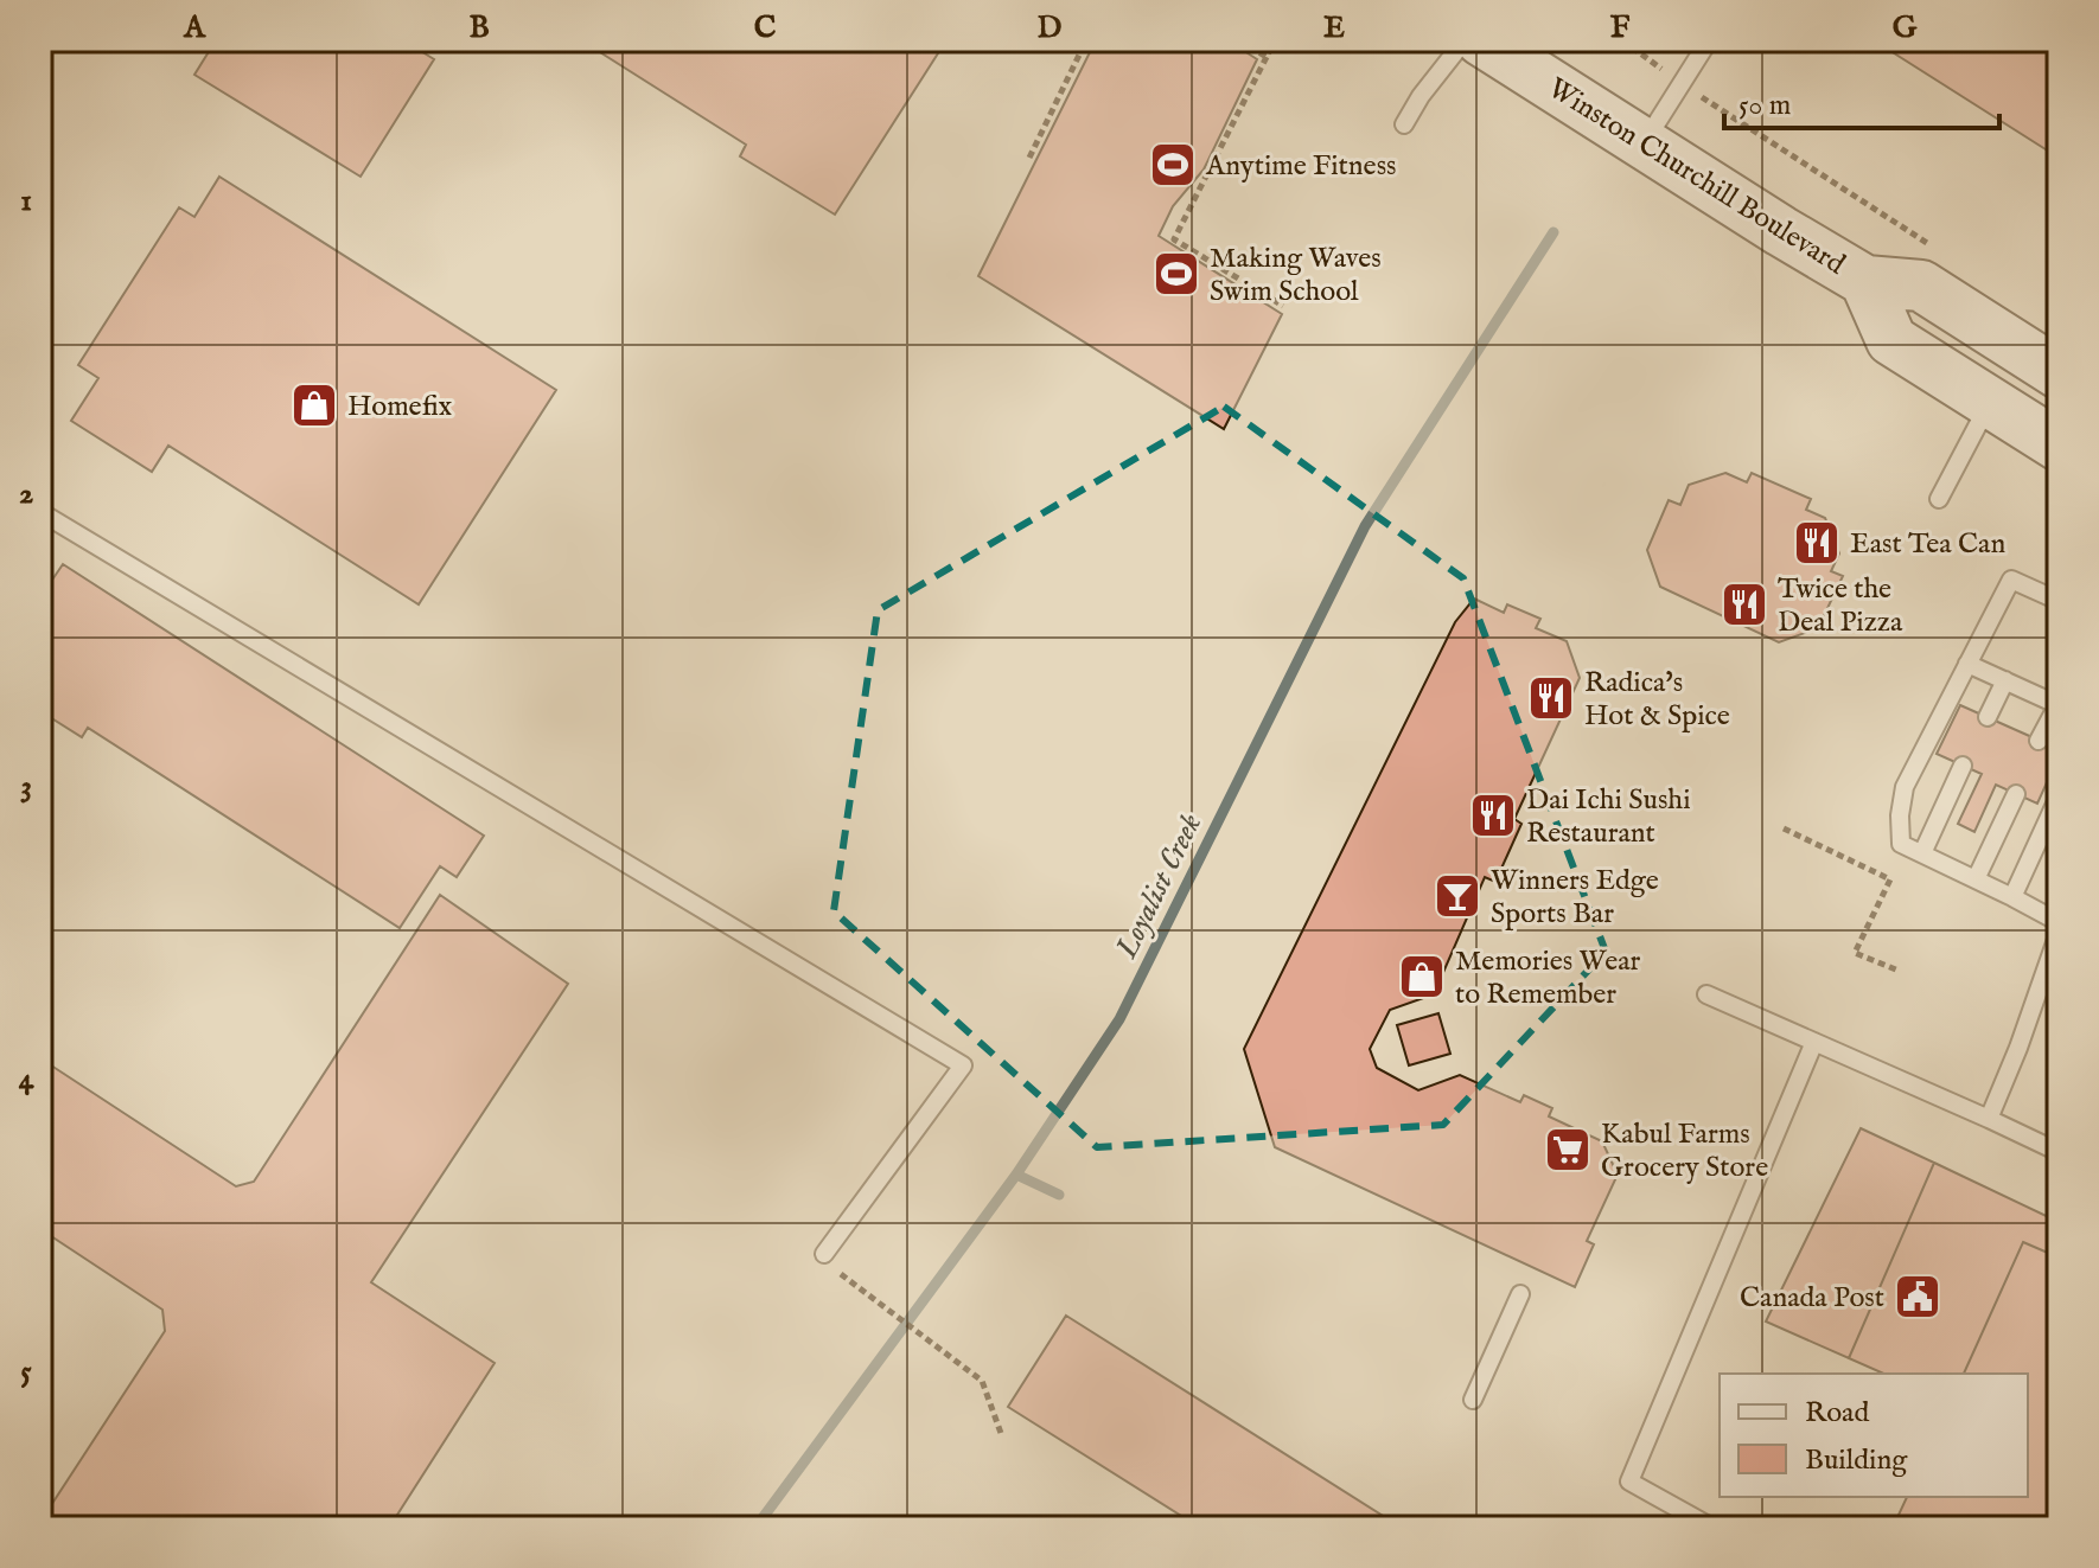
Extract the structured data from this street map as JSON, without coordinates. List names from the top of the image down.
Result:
{
  "streets": {
    "main road": ["Winston Churchill Boulevard"]
  },
  "water": ["Loyalist Creek"],
  "places": {
    "sports": ["Anytime Fitness", "Making Waves Swim School"],
    "shop": ["Homefix", "Memories Wear to Remember"],
    "restaurant": [
      "East Tea Can",
      "Twice the Deal Pizza",
      "Radica's Hot & Spice",
      "Dai Ichi Sushi Restaurant"
    ],
    "bar": ["Winners Edge Sports Bar"],
    "supermarket": ["Kabul Farms Grocery Store"],
    "public building": ["Canada Post"]
  },
  "legend": ["Road", "Building"],
  "scale_bar": "50 m",
  "grid": {
    "columns": [
      "A",
      "B",
      "C",
      "D",
      "E",
      "F",
      "G"
    ],
    "rows": [
      "1",
      "2",
      "3",
      "4",
      "5"
    ]
  }
}
